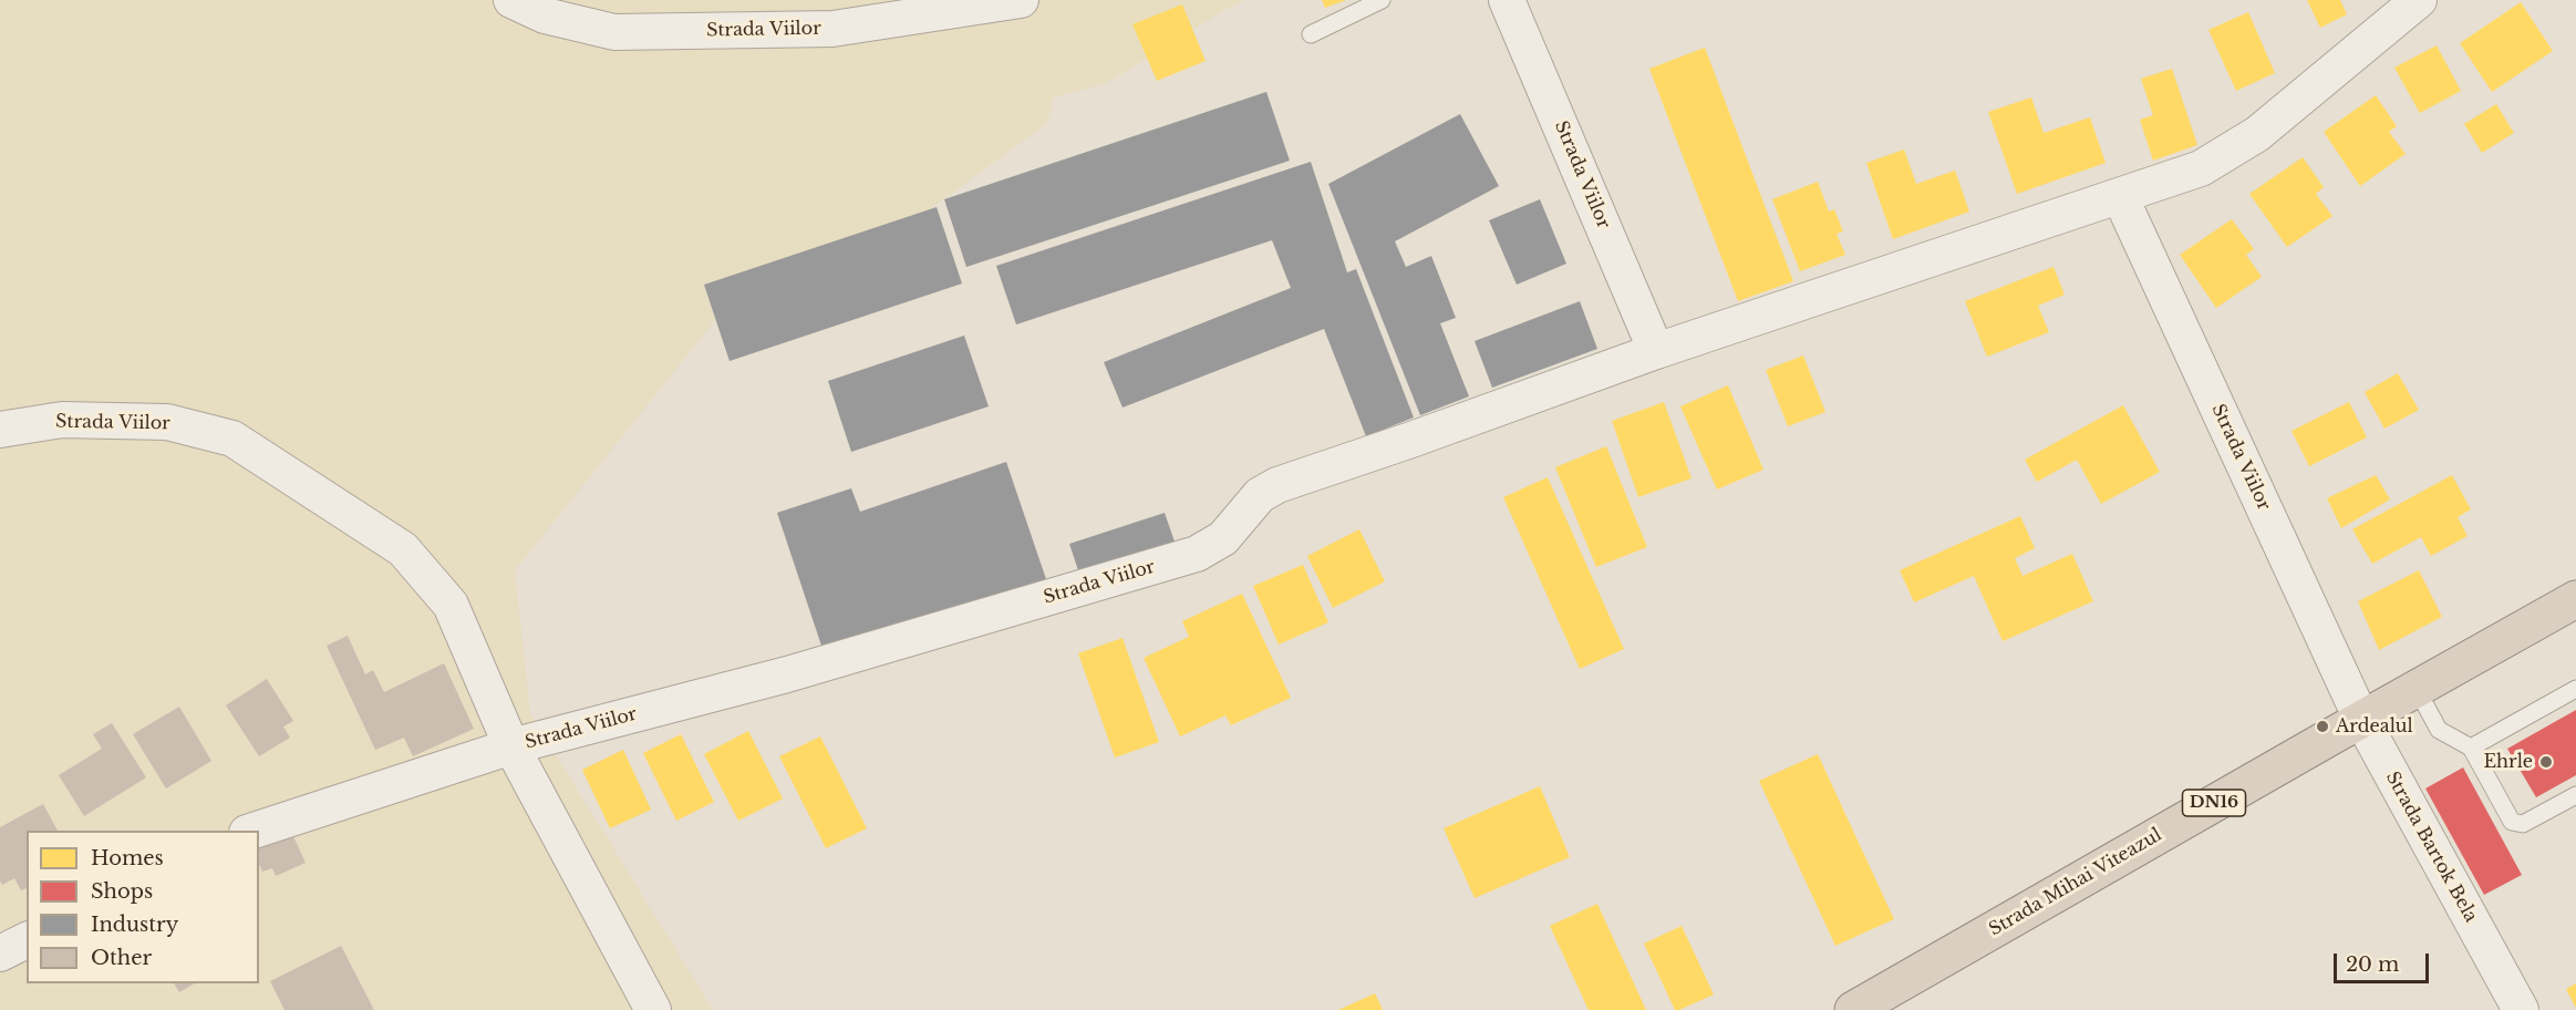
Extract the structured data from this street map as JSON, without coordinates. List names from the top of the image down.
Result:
{
  "streets": {
    "highway": ["DN16", "Strada Mihai Viteazul"],
    "street": ["Strada Viilor", "Strada Bartok Bela"]
  },
  "crossings": [
    ["Strada Viilor", "Strada Bartok Bela"],
    ["Strada Viilor", "Strada Mihai Viteazul"],
    ["Strada Bartok Bela", "Strada Mihai Viteazul"]
  ],
  "places": ["Ardealul", "Ehrle"],
  "legend": [
    "Homes",
    "Shops",
    "Industry",
    "Other"
  ],
  "scale_bar": "20 m"
}
